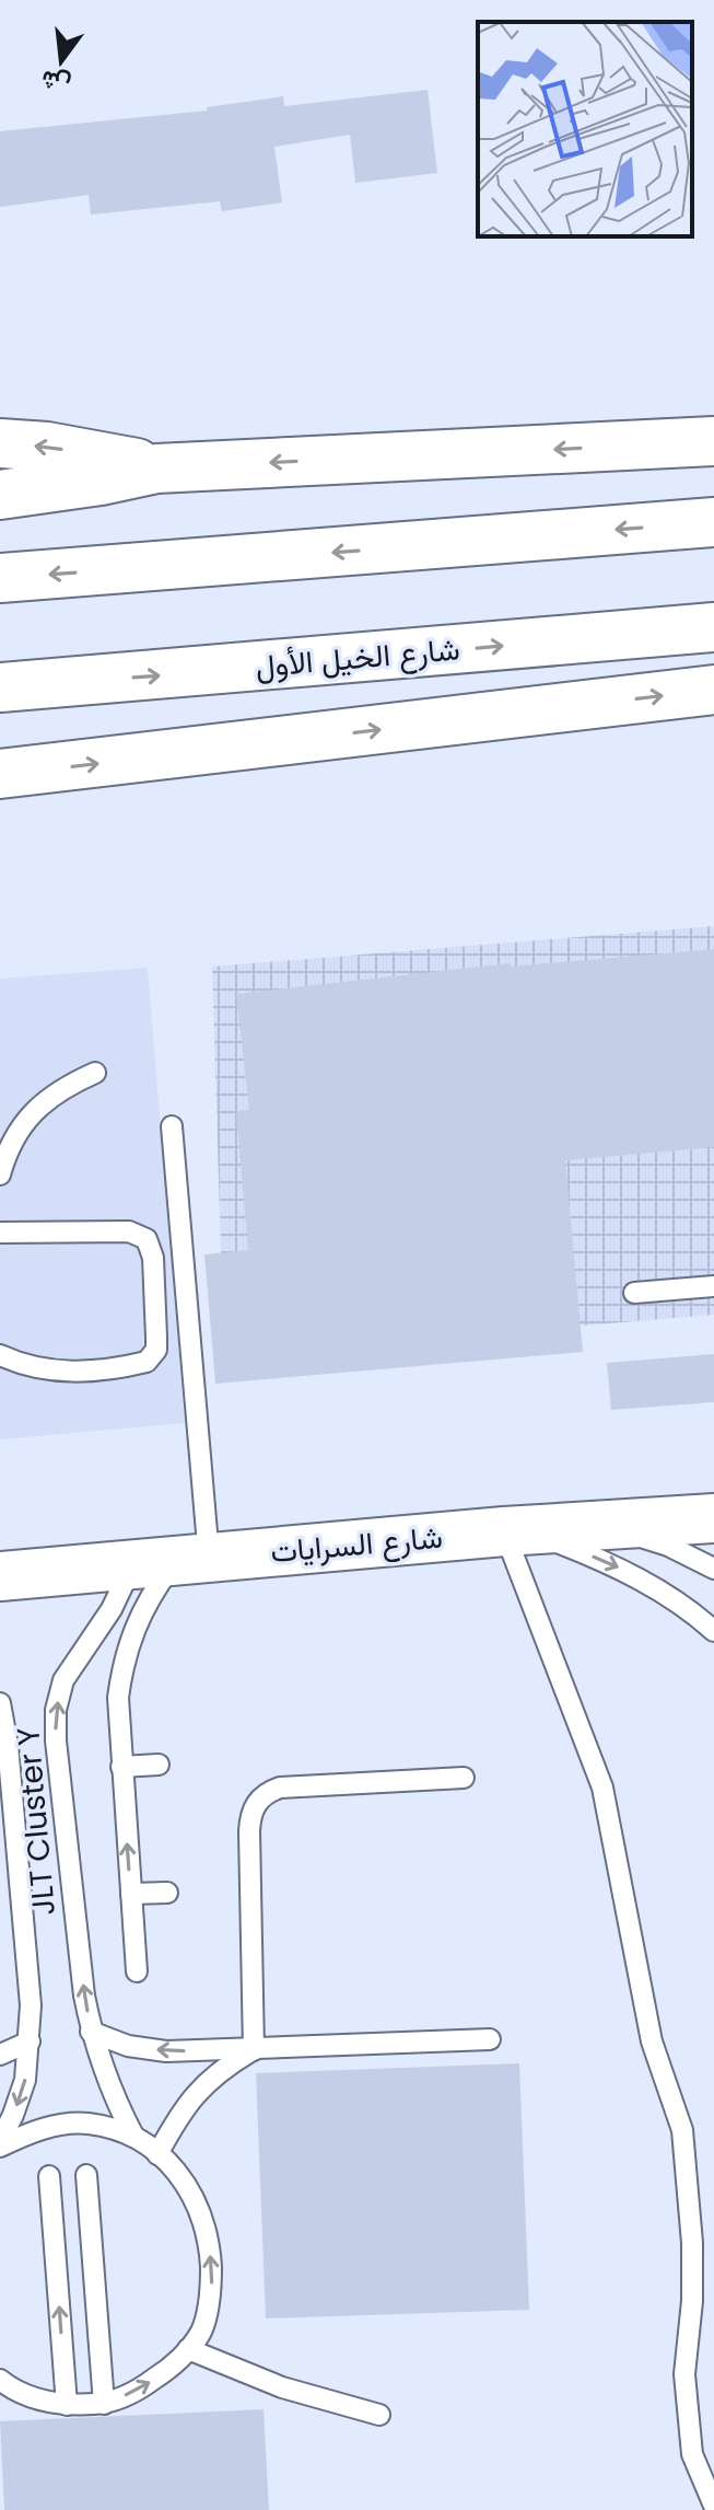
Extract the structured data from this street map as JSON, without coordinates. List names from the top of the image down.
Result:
{
  "streets": {
    "main road": ["شارع الخيل الأول", "شارع السرايات"],
    "lane": ["JLT Cluster Y"]
  },
  "crossings": [
    ["شارع السرايات", "JLT Cluster Y"]
  ],
  "north": "bottom"
}
